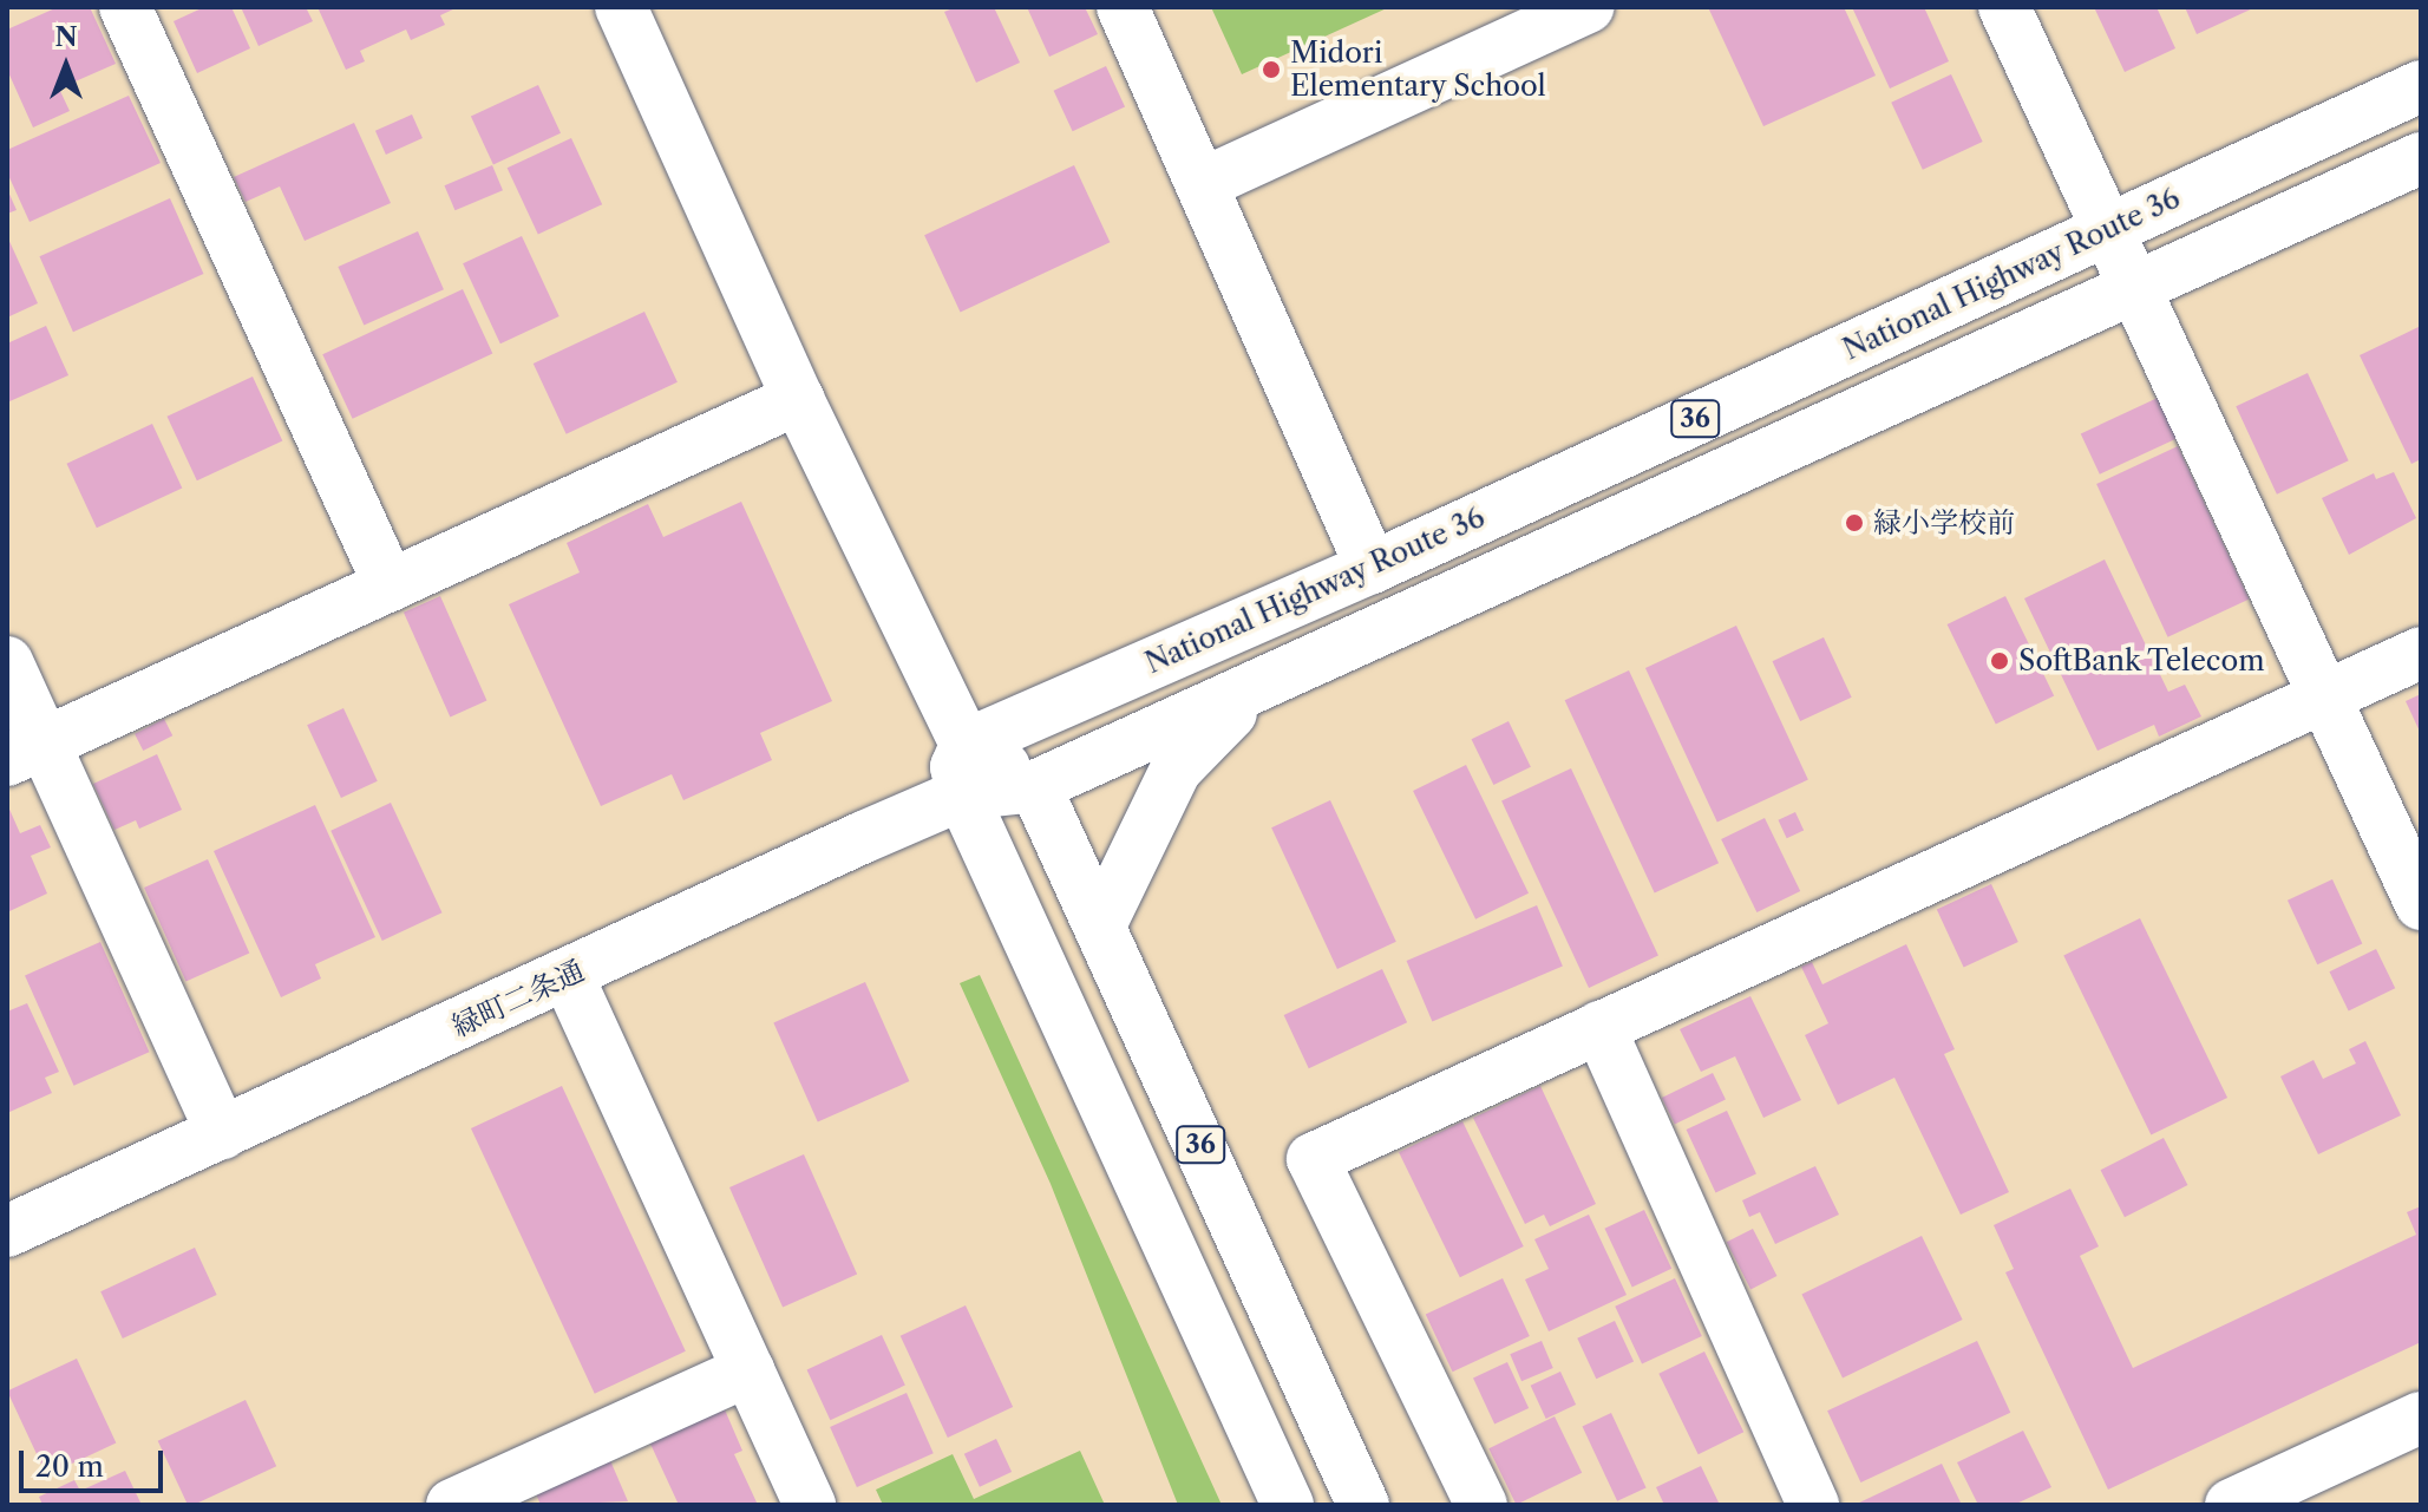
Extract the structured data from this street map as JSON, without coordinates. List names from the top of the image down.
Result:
{
  "streets": {
    "main road": ["National Highway Route 36", "36", "緑町二条通"]
  },
  "crossings": [
    ["National Highway Route 36", "36"],
    ["National Highway Route 36", "緑町二条通"],
    ["36", "緑町二条通"]
  ],
  "places": ["Midori Elementary School", "緑小学校前", "SoftBank Telecom"],
  "scale_bar": "20 m",
  "north": "top"
}
